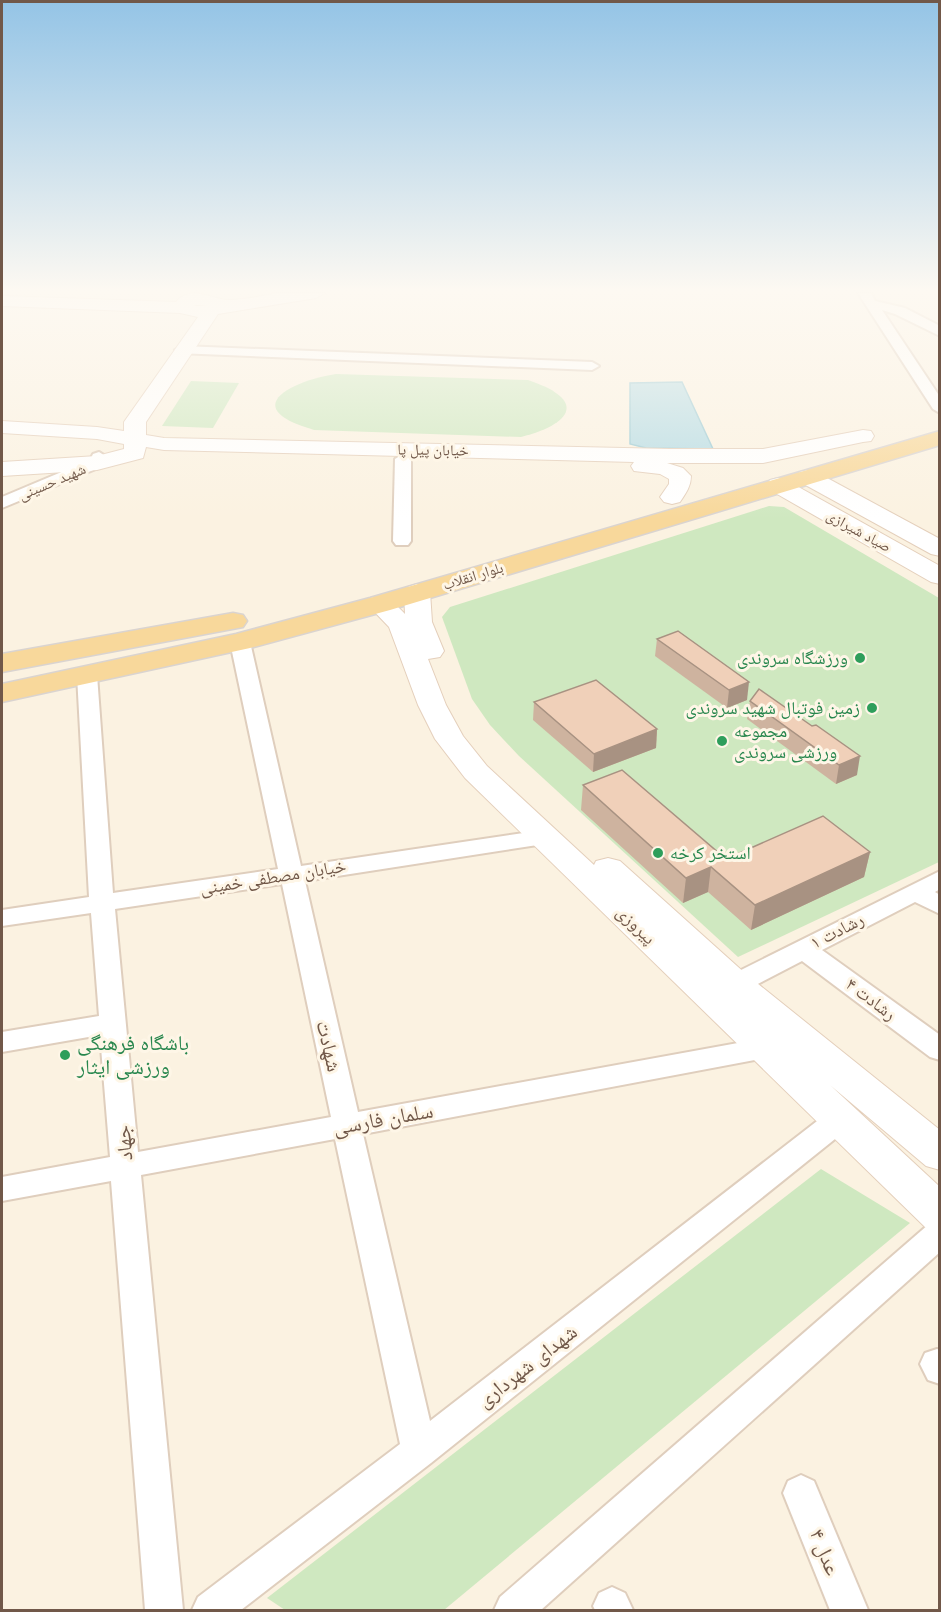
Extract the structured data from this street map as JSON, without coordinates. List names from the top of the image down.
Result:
{
  "streets": {
    "main road": [
      "خیابان پیل پا",
      "صیاد شیرازی",
      "بلوار انقلاب",
      "پیروزی"
    ],
    "street": [
      "شهید حسینی",
      "خیابان مصطفی خمینی",
      "رشادت ۱",
      "رشادت ۴",
      "شهادت",
      "سلمان فارسی",
      "جهاد",
      "شهدای شهرداری",
      "عدل ۴"
    ]
  },
  "crossings": [
    ["خیابان پیل پا", "بلوار انقلاب"],
    ["صیاد شیرازی", "بلوار انقلاب"],
    ["بلوار انقلاب", "پیروزی"],
    ["بلوار انقلاب", "شهادت"],
    ["بلوار انقلاب", "جهاد"],
    ["خیابان مصطفی خمینی", "پیروزی"],
    ["خیابان مصطفی خمینی", "شهادت"],
    ["خیابان مصطفی خمینی", "جهاد"],
    ["پیروزی", "رشادت ۱"],
    ["پیروزی", "سلمان فارسی"],
    ["پیروزی", "شهدای شهرداری"],
    ["رشادت ۱", "رشادت ۴"],
    ["شهادت", "سلمان فارسی"],
    ["شهادت", "شهدای شهرداری"],
    ["سلمان فارسی", "جهاد"]
  ],
  "places": [
    "ورزشگاه سروندی",
    "زمین فوتبال شهید سروندی",
    "مجموعه ورزشی سروندی",
    "استخر کرخه",
    "باشگاه فرهنگی ورزشی ایثار"
  ]
}
